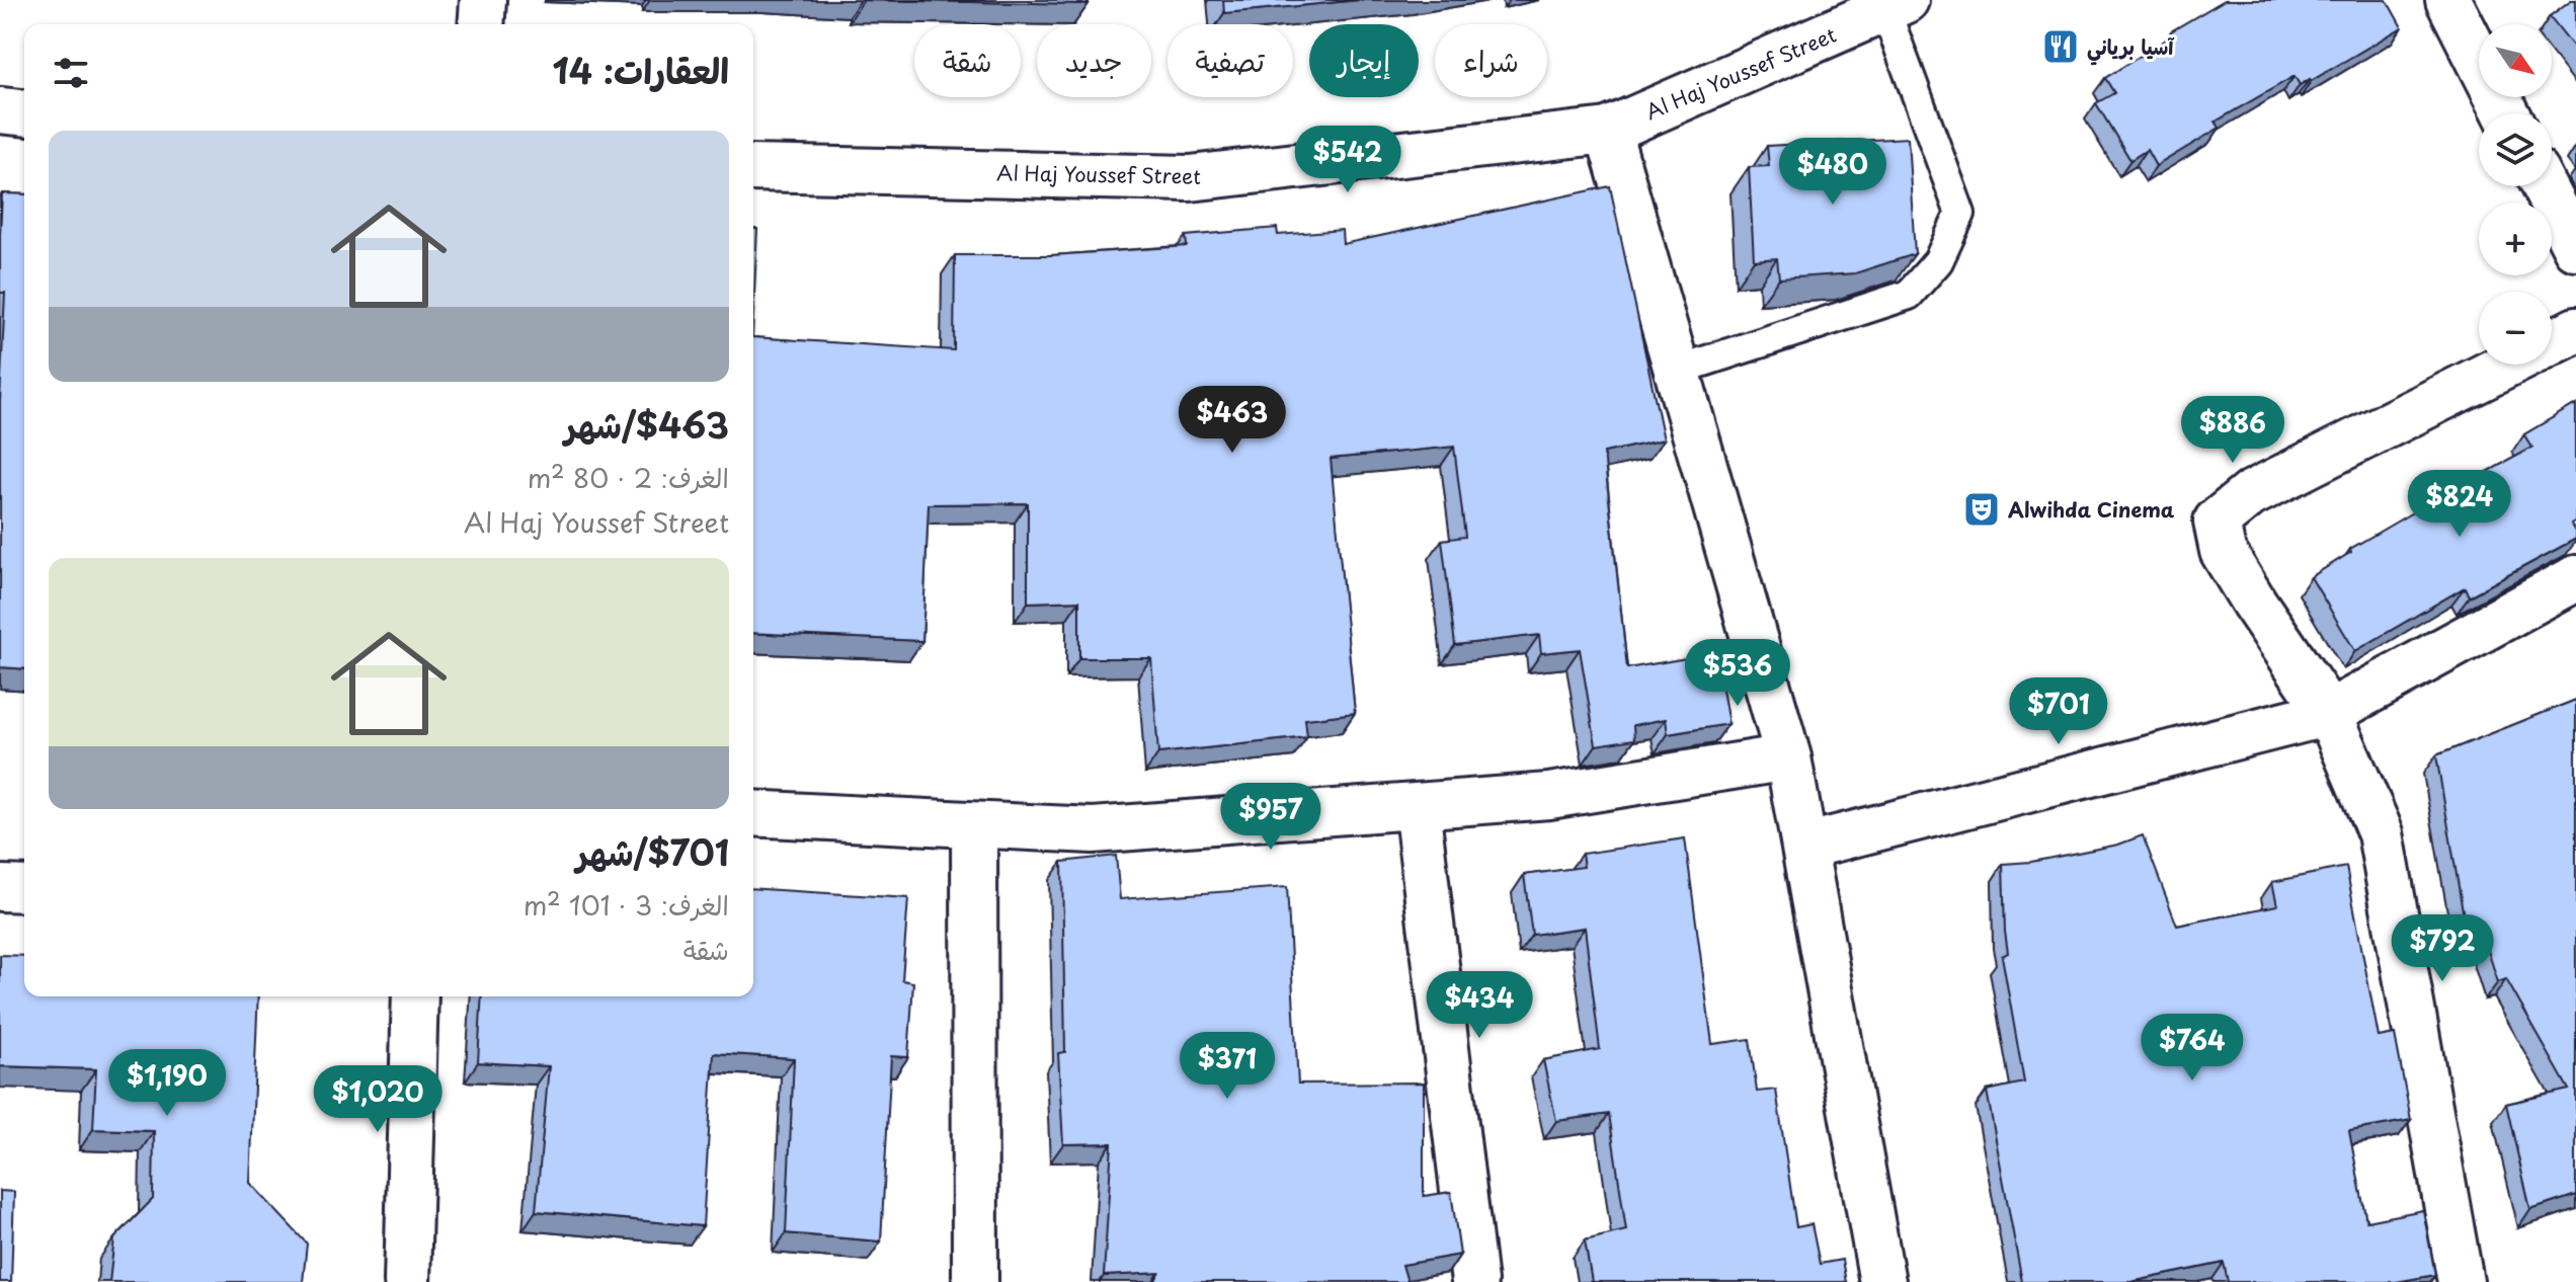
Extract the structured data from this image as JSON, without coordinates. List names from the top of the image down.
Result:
{
  "streets": {
    "street": ["Al Haj Youssef Street"]
  },
  "places": {
    "restaurant": ["آسيا برياني"],
    "theatre": ["Alwihda Cinema"]
  },
  "north": "bottom right",
  "page": {
    "map_buttons": ["+", "−"],
    "chip": [
      "شراء",
      "إيجار",
      "تصفية",
      "جديد",
      "شقة"
    ],
    "heading": "العقارات: 14",
    "list": [
      {
        "name": "$463/شهر",
        "note": "الغرف: 2 · 80 m² · Al Haj Youssef Street"
      },
      {
        "name": "$701/شهر",
        "note": "الغرف: 3 · 101 m² · شقة"
      }
    ],
    "price": [
      "$542",
      "$480",
      "$463",
      "$886",
      "$824",
      "$536",
      "$701",
      "$957",
      "$792",
      "$434",
      "$764",
      "$371",
      "$1,190",
      "$1,020"
    ]
  }
}
